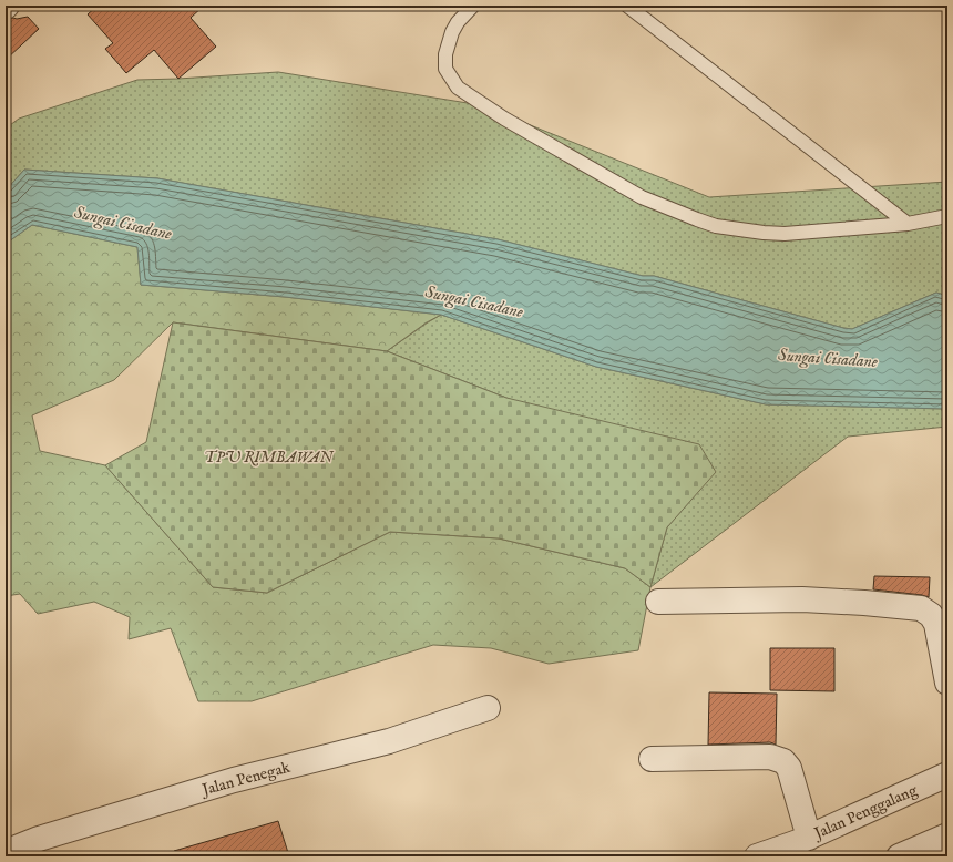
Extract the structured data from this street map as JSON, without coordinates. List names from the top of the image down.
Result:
{
  "streets": {
    "street": ["Jalan Penegak", "Jalan Penggalang"]
  },
  "water": ["Sungai Cisadane"],
  "parks": ["TPU RIMBAWAN"]
}
